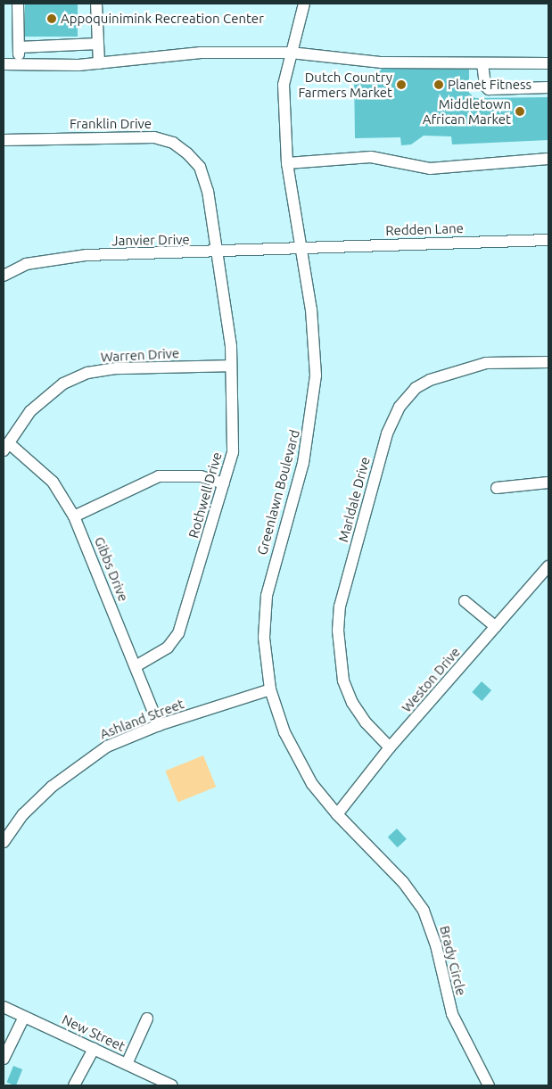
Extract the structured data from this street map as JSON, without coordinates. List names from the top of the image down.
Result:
{
  "streets": {
    "street": [
      "Franklin Drive",
      "Redden Lane",
      "Janvier Drive",
      "Warren Drive",
      "Greenlawn Boulevard",
      "Rothwell Drive",
      "Marldale Drive",
      "Gibbs Drive",
      "Weston Drive",
      "Ashland Street",
      "Brady Circle",
      "New Street"
    ]
  },
  "crossings": [
    ["Franklin Drive", "Janvier Drive"],
    ["Franklin Drive", "Rothwell Drive"],
    ["Redden Lane", "Janvier Drive"],
    ["Redden Lane", "Greenlawn Boulevard"],
    ["Janvier Drive", "Greenlawn Boulevard"],
    ["Janvier Drive", "Rothwell Drive"],
    ["Warren Drive", "Rothwell Drive"],
    ["Warren Drive", "Gibbs Drive"],
    ["Greenlawn Boulevard", "Weston Drive"],
    ["Greenlawn Boulevard", "Ashland Street"],
    ["Greenlawn Boulevard", "Brady Circle"],
    ["Rothwell Drive", "Gibbs Drive"],
    ["Marldale Drive", "Weston Drive"],
    ["Gibbs Drive", "Ashland Street"],
    ["Weston Drive", "Brady Circle"]
  ],
  "places": [
    "Appoquinimink Recreation Center",
    "Dutch Country Farmers Market",
    "Planet Fitness",
    "Middletown African Market"
  ]
}
